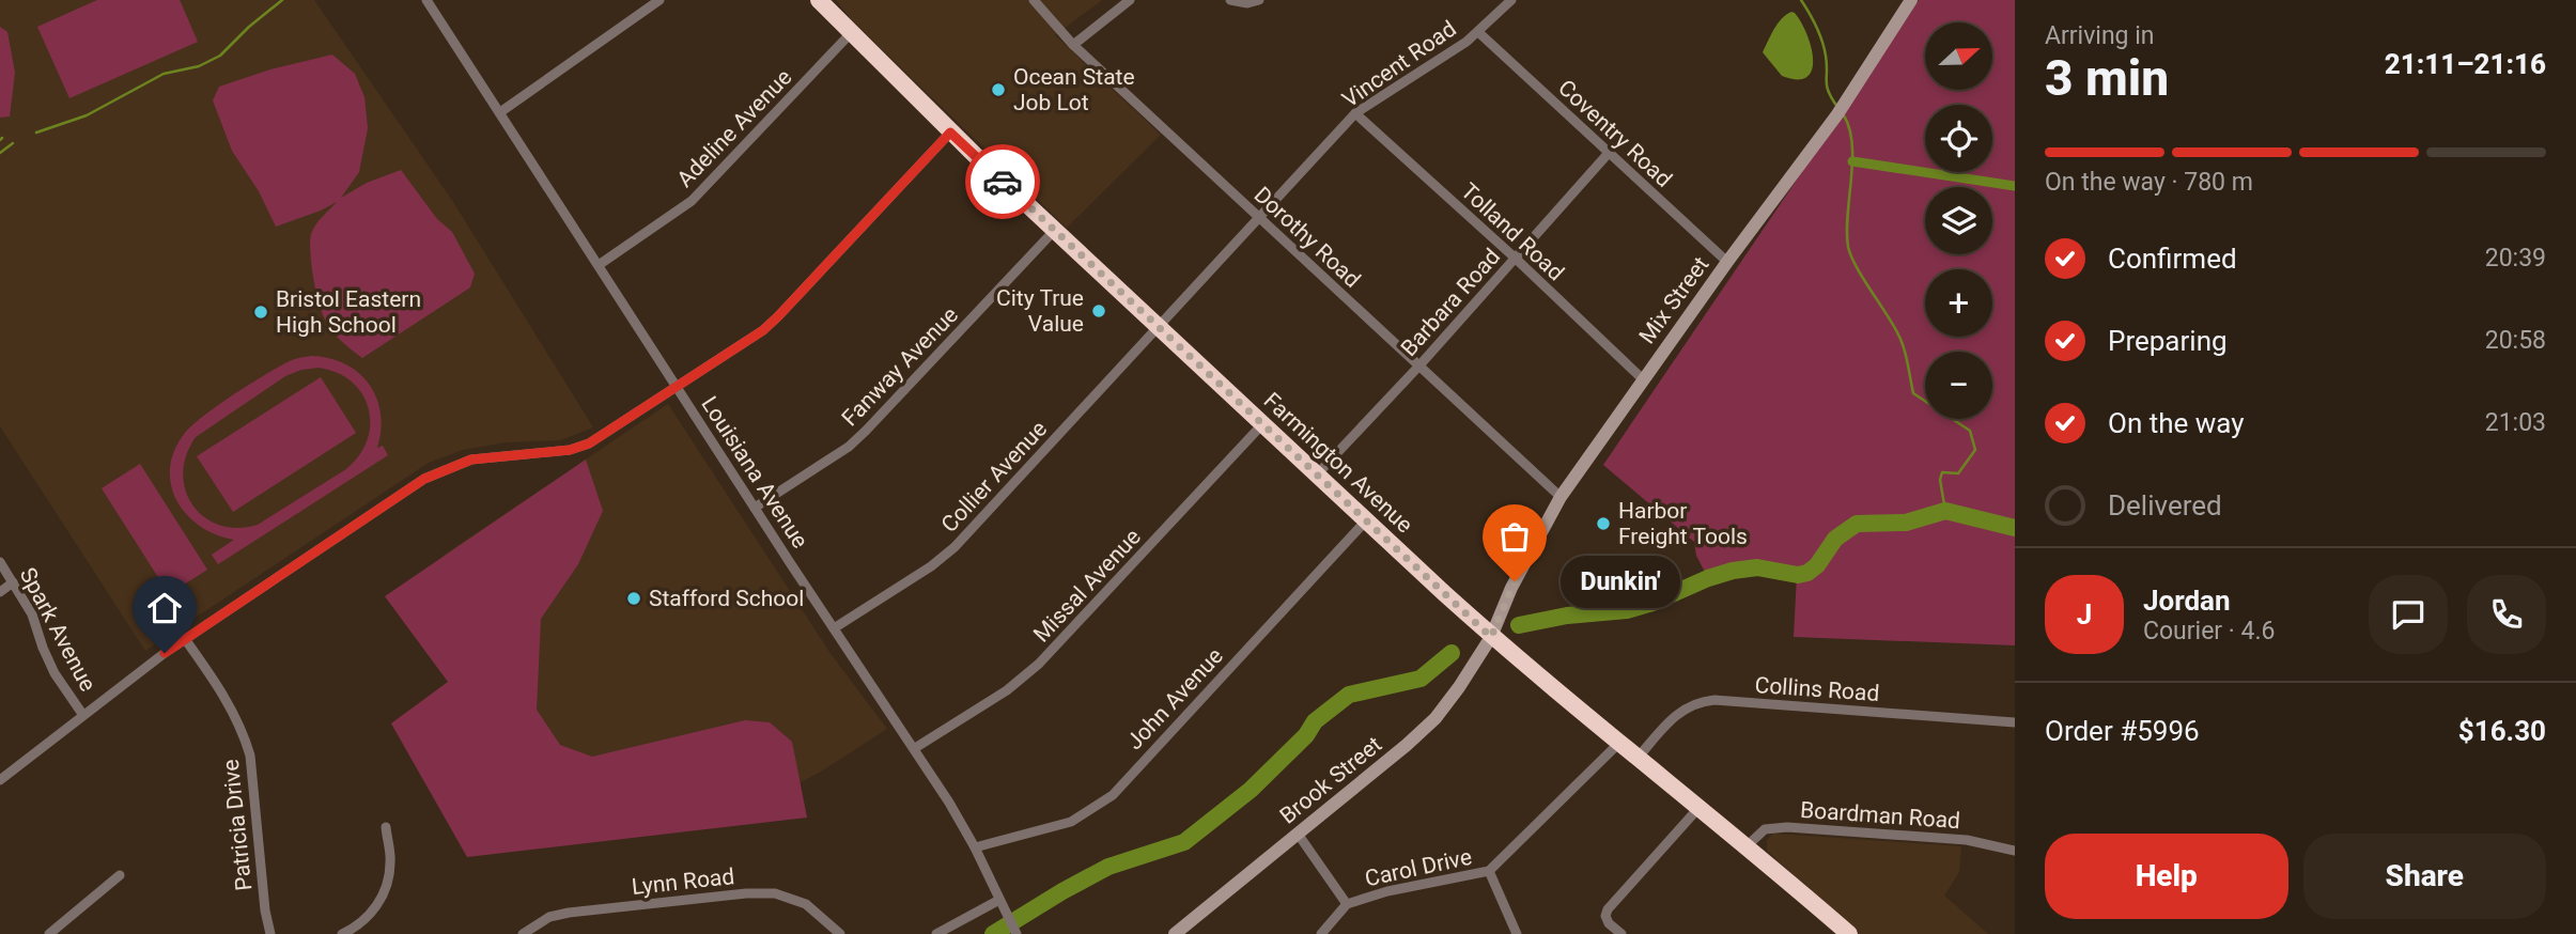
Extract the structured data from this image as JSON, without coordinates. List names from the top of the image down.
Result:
{
  "streets": {
    "highway": ["Farmington Avenue"],
    "main road": ["Mix Street", "Brook Street"],
    "street": [
      "Vincent Road",
      "Adeline Avenue",
      "Coventry Road",
      "Tolland Road",
      "Dorothy Road",
      "Barbara Road",
      "Fanway Avenue",
      "Louisiana Avenue",
      "Collier Avenue",
      "Missal Avenue",
      "Spark Avenue",
      "Collins Road",
      "John Avenue",
      "Boardman Road",
      "Patricia Drive",
      "Carol Drive",
      "Lynn Road"
    ]
  },
  "crossings": [
    ["Vincent Road", "Coventry Road"],
    ["Vincent Road", "Tolland Road"],
    ["Vincent Road", "Dorothy Road"],
    ["Vincent Road", "Farmington Avenue"],
    ["Vincent Road", "Collier Avenue"],
    ["Adeline Avenue", "Farmington Avenue"],
    ["Adeline Avenue", "Louisiana Avenue"],
    ["Coventry Road", "Mix Street"],
    ["Coventry Road", "Barbara Road"],
    ["Tolland Road", "Mix Street"],
    ["Tolland Road", "Barbara Road"],
    ["Dorothy Road", "Mix Street"],
    ["Dorothy Road", "Barbara Road"],
    ["Mix Street", "Farmington Avenue"],
    ["Mix Street", "Brook Street"],
    ["Barbara Road", "Farmington Avenue"],
    ["Fanway Avenue", "Farmington Avenue"],
    ["Fanway Avenue", "Louisiana Avenue"],
    ["Farmington Avenue", "Collier Avenue"],
    ["Farmington Avenue", "Missal Avenue"],
    ["Farmington Avenue", "Collins Road"],
    ["Farmington Avenue", "John Avenue"],
    ["Farmington Avenue", "Brook Street"],
    ["Farmington Avenue", "Boardman Road"],
    ["Farmington Avenue", "Carol Drive"],
    ["Louisiana Avenue", "Collier Avenue"],
    ["Louisiana Avenue", "Missal Avenue"],
    ["Louisiana Avenue", "John Avenue"]
  ],
  "places": [
    "Ocean State Job Lot",
    "City True Value",
    "Bristol Eastern High School",
    "Harbor Freight Tools",
    "Dunkin'",
    "Stafford School"
  ],
  "north": "right",
  "page": {
    "heading": ["3 min", "Arriving in", "21:11–21:16"],
    "panel": [
      "Jordan",
      "Courier · 4.6",
      "Order #5996",
      "$16.30"
    ],
    "map_buttons": ["+", "−"],
    "bar": "On the way · 780 m",
    "list": [
      ["Confirmed", "20:39"],
      ["Preparing", "20:58"],
      ["On the way", "21:03"],
      "Delivered"
    ],
    "bubble": "Dunkin'",
    "round": "J",
    "buttons": ["Help", "Share"]
  }
}
